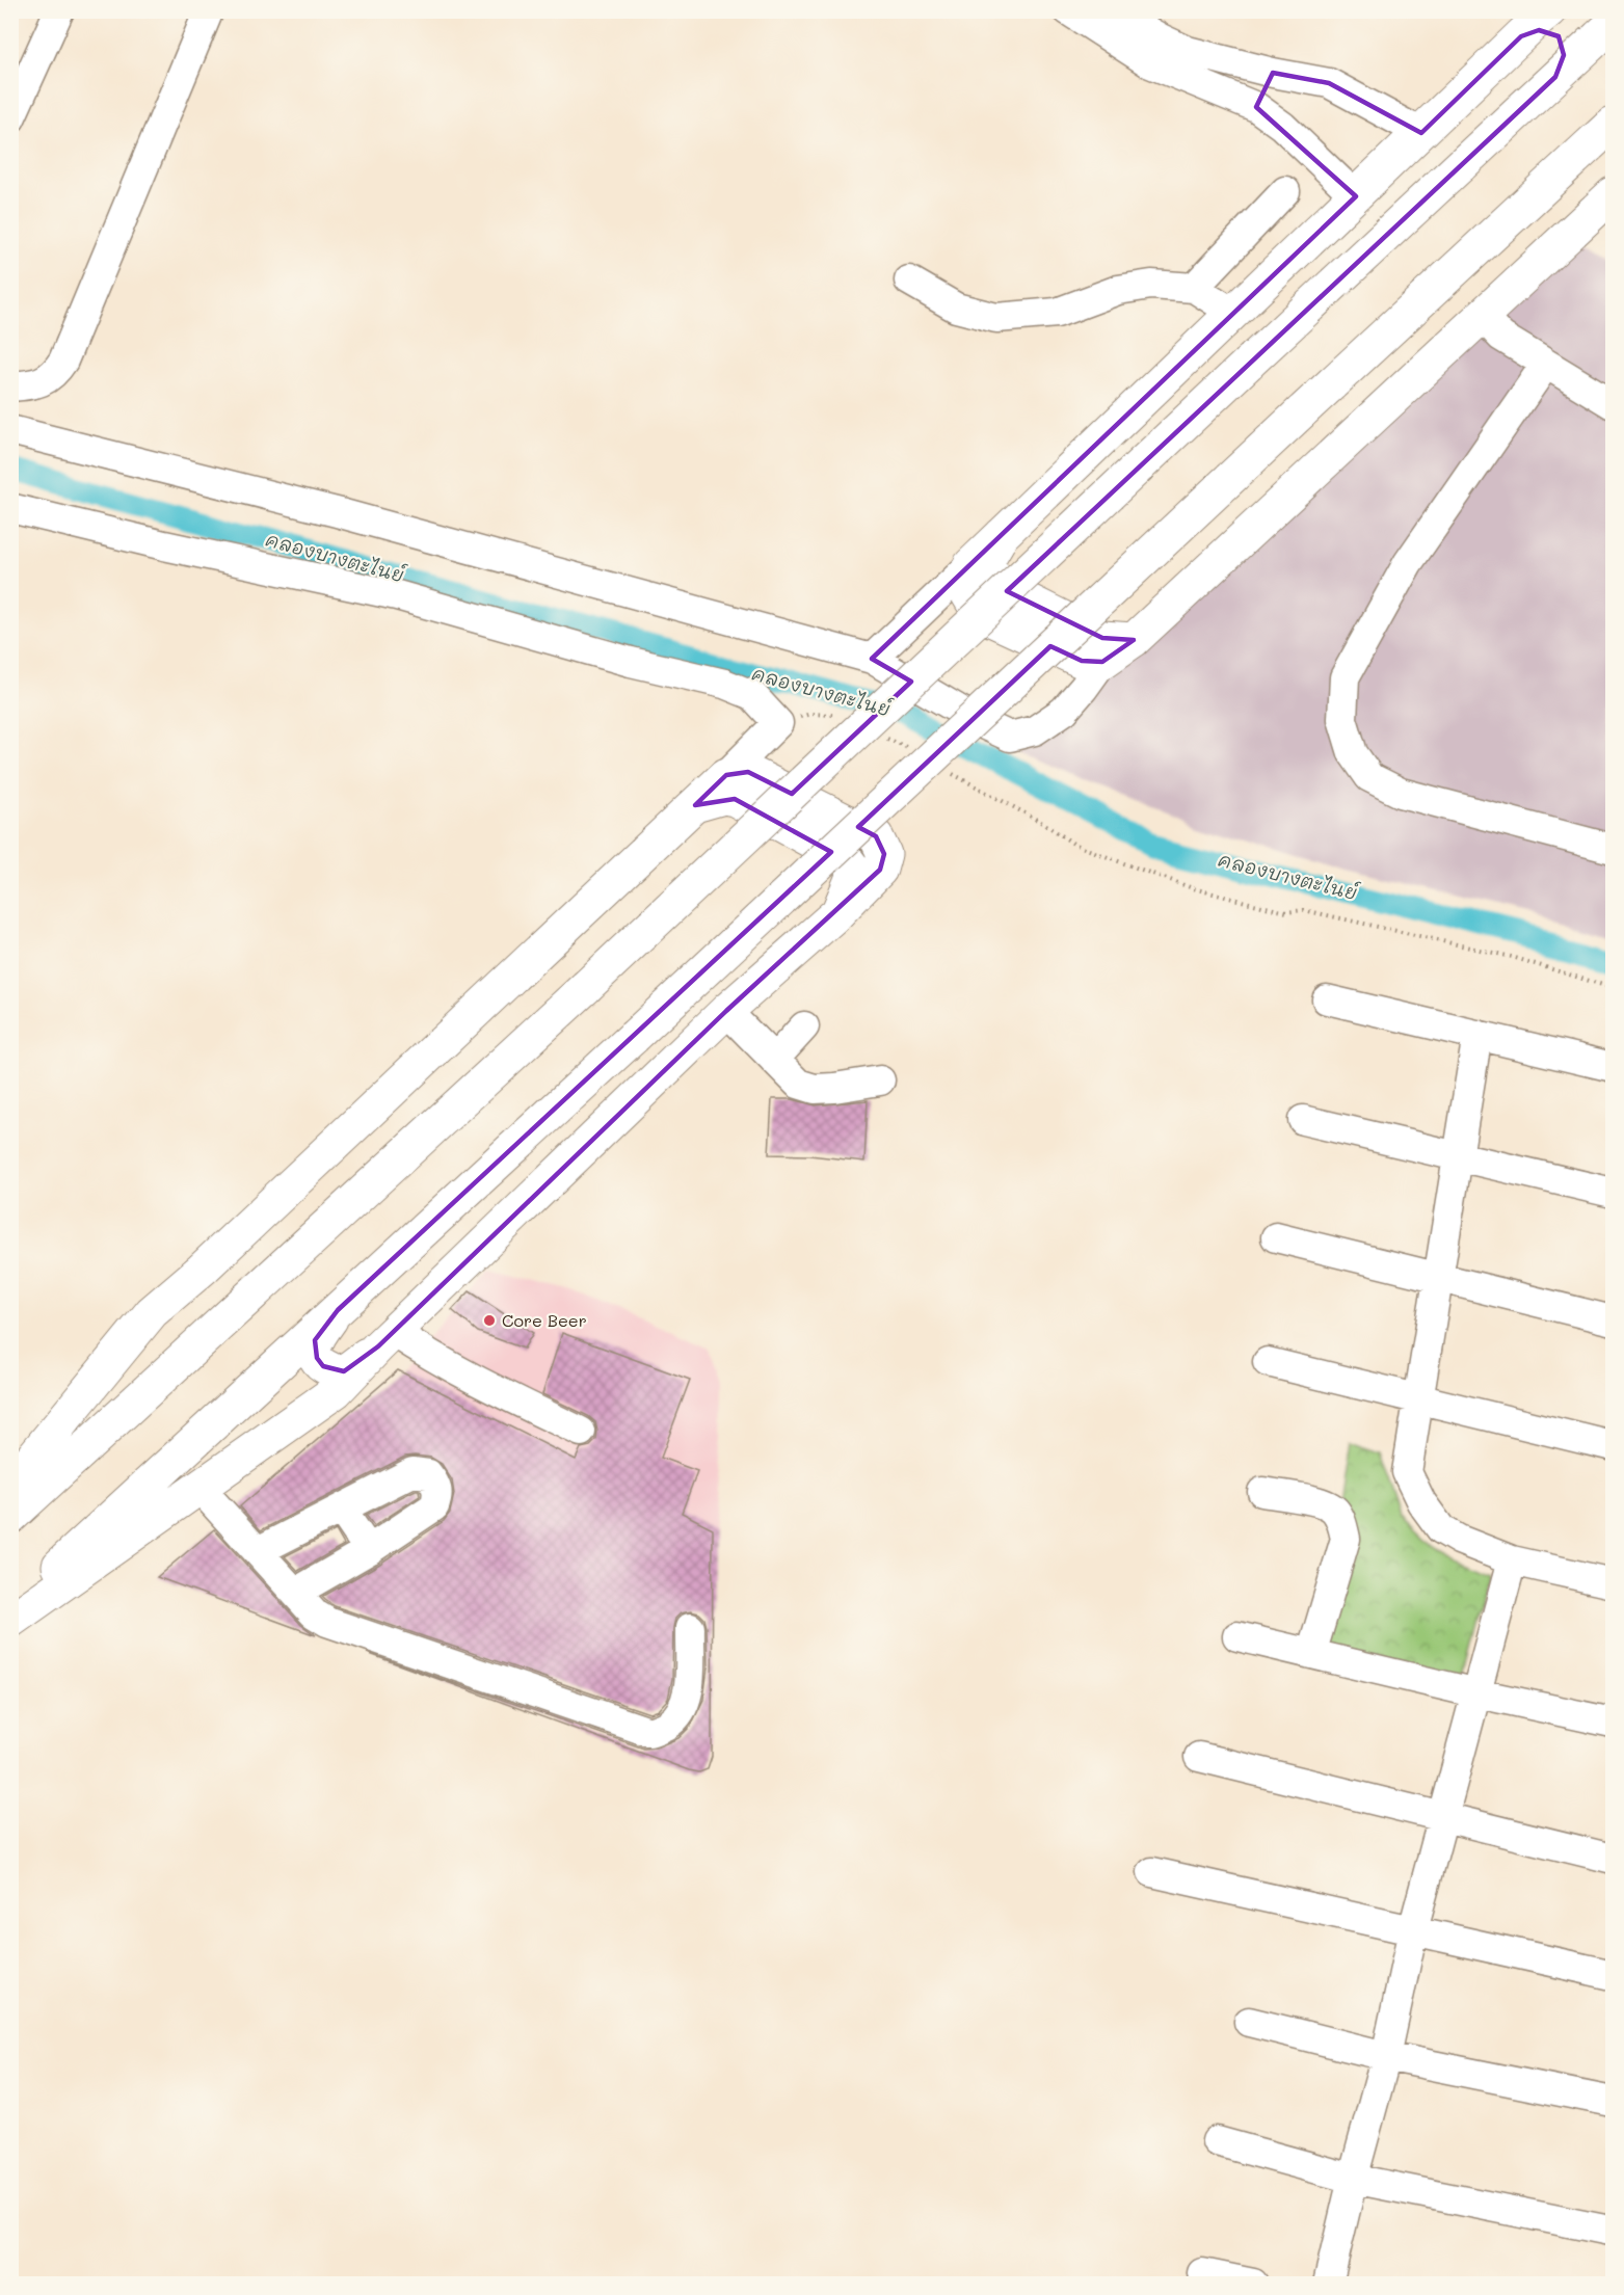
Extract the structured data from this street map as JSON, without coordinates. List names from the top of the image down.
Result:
{
  "water": ["คลองบางตะไนย์"],
  "places": ["Core Beer"]
}
